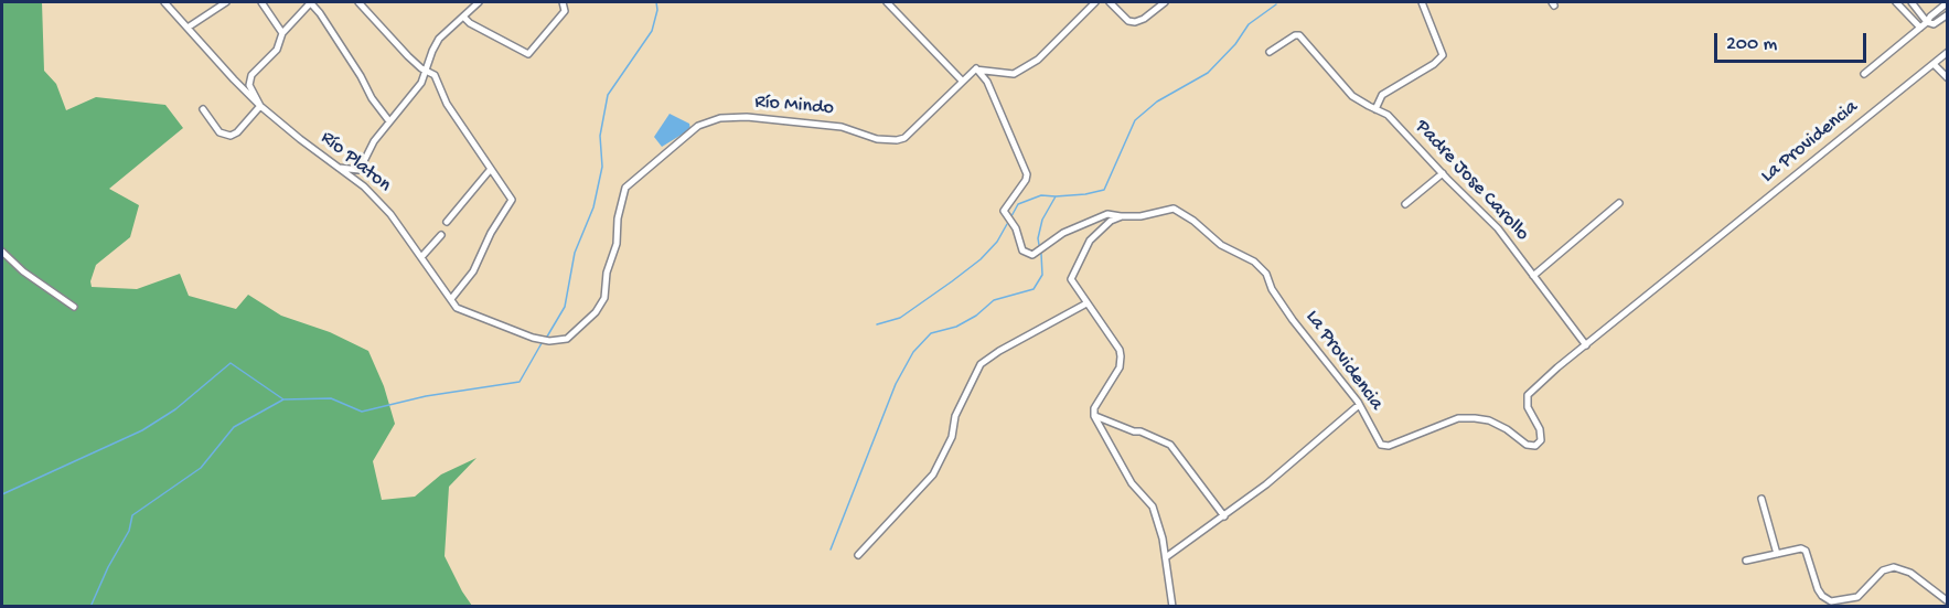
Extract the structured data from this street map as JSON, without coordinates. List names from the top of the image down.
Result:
{
  "streets": {
    "street": [
      "Río Mindo",
      "La Providencia",
      "Río Platon",
      "Padre Jose Carollo"
    ]
  },
  "crossings": [
    ["Río Mindo", "La Providencia"],
    ["Río Mindo", "Río Platon"],
    ["La Providencia", "Padre Jose Carollo"]
  ],
  "scale_bar": "200 m"
}
